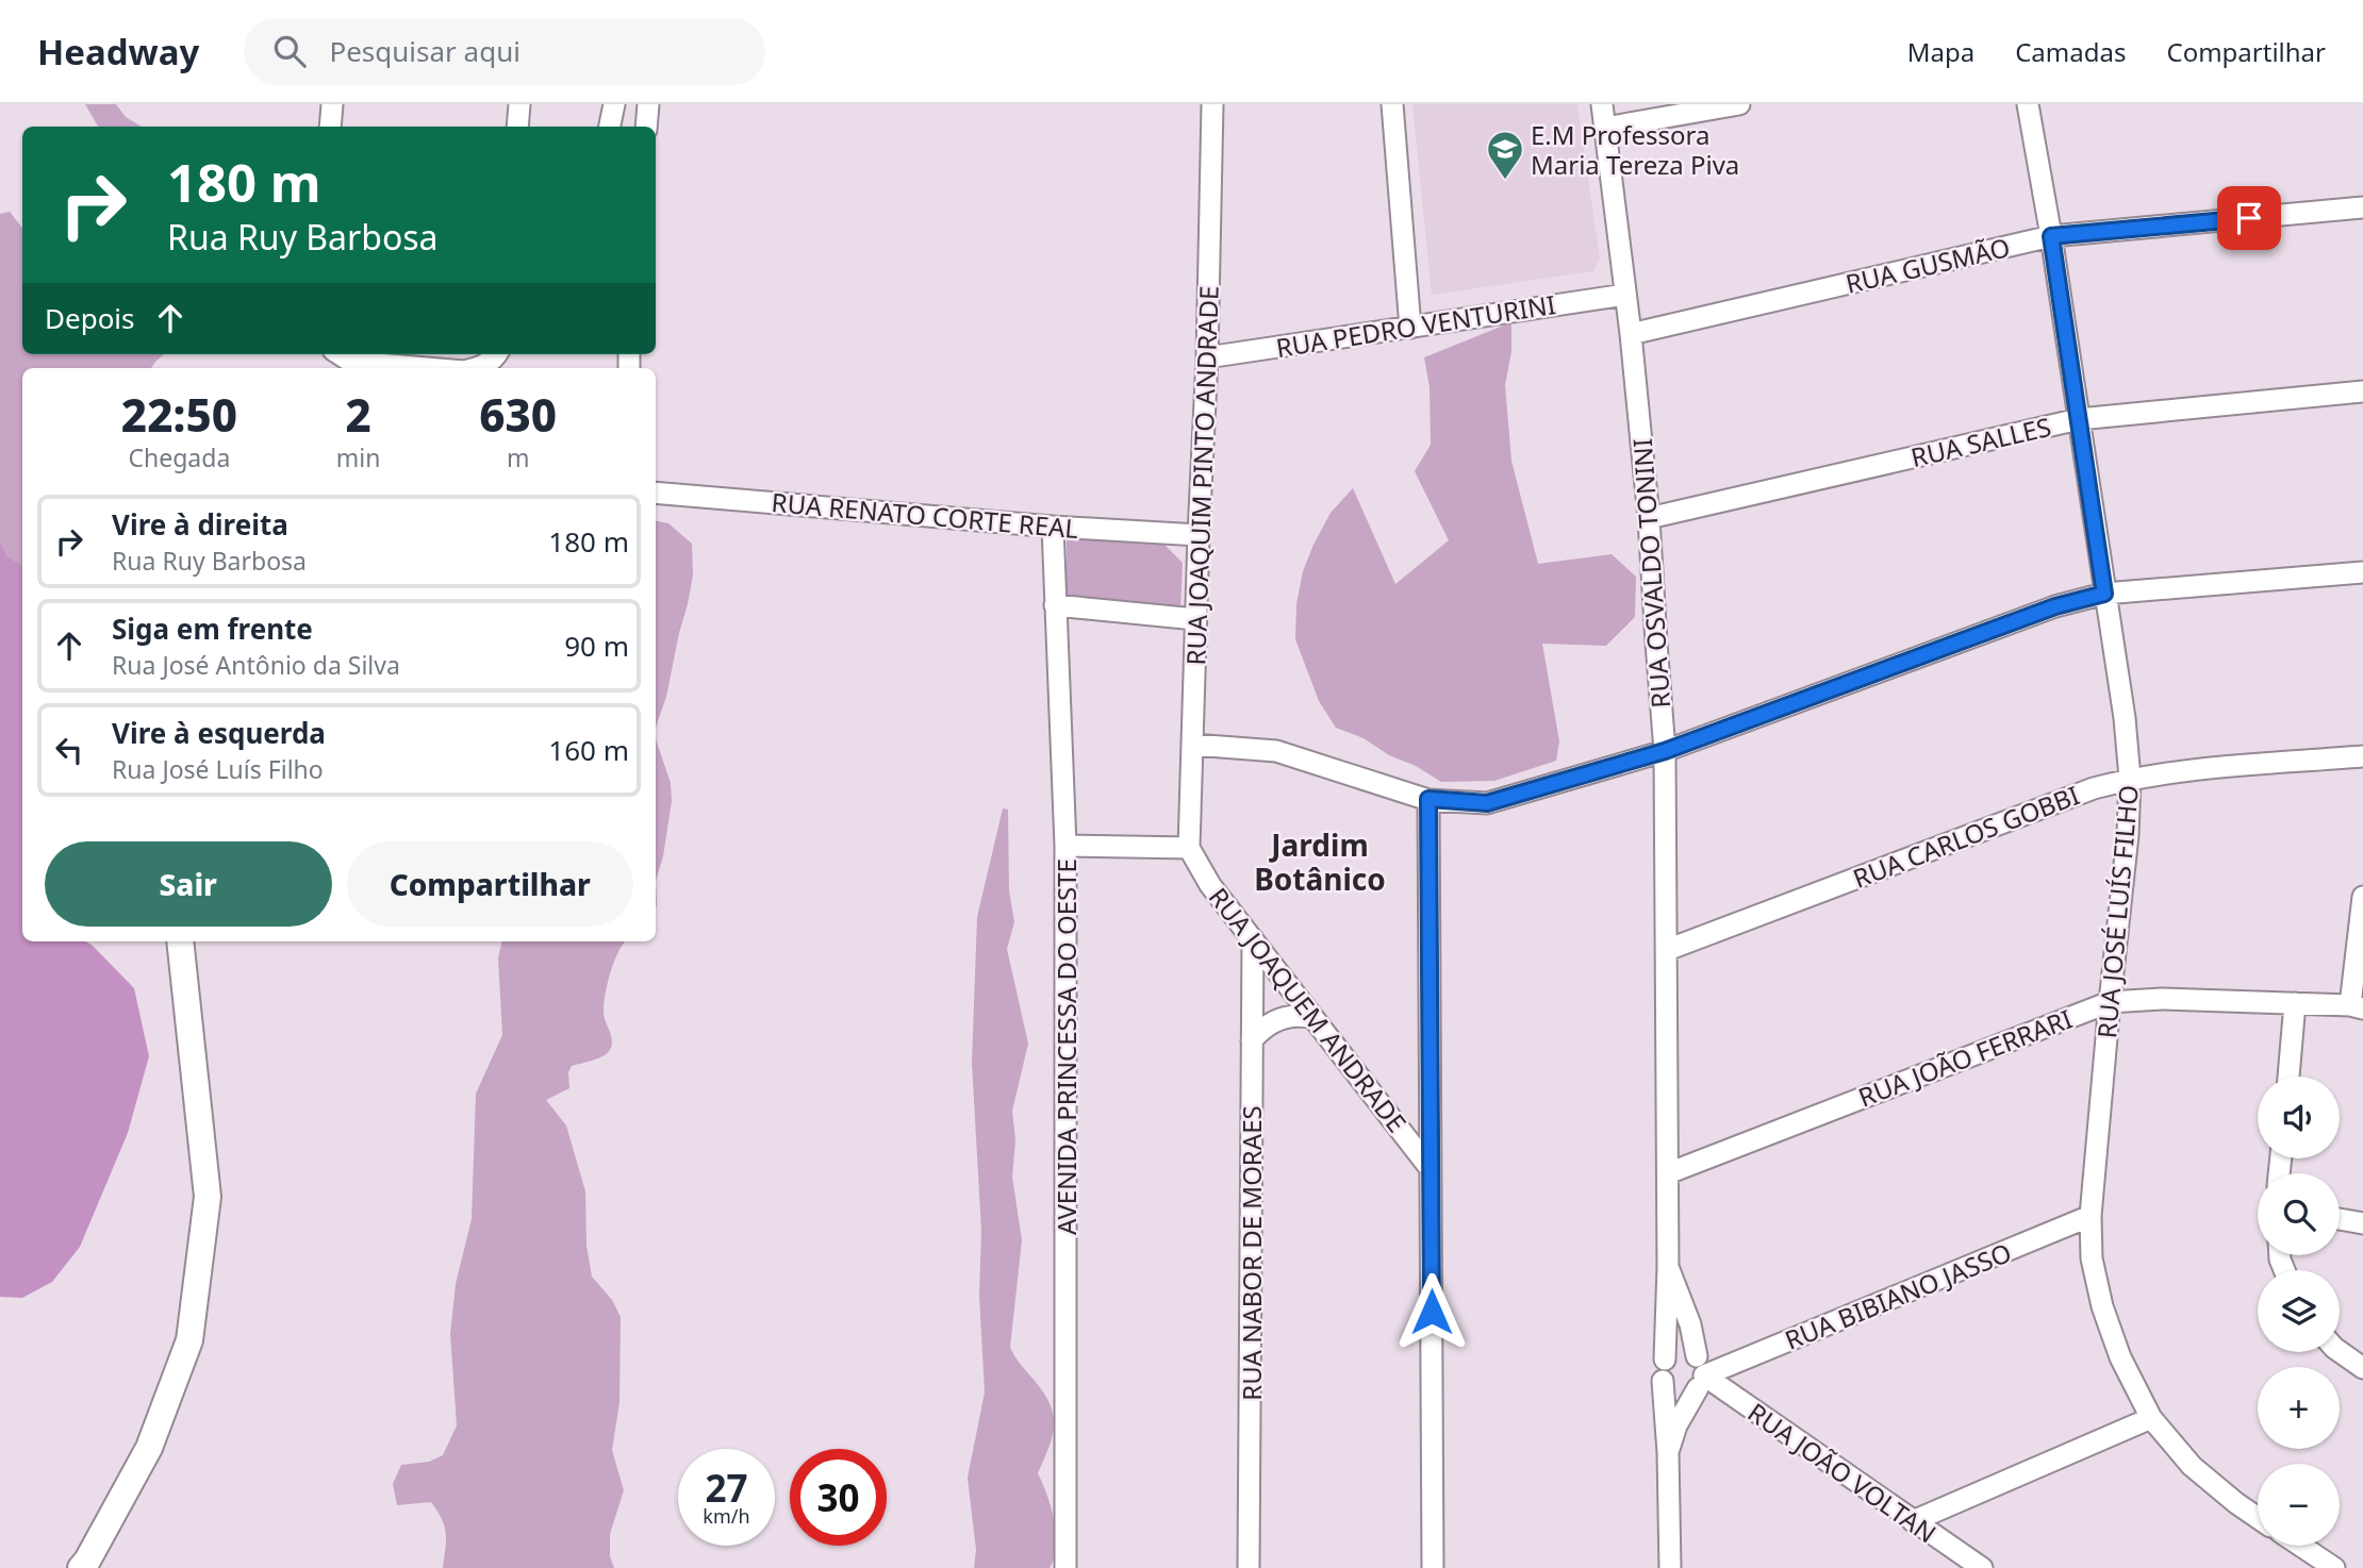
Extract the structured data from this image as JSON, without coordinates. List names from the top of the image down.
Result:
{
  "streets": {
    "street": [
      "RUA GUSMÃO",
      "RUA PEDRO VENTURINI",
      "RUA SALLES",
      "RUA JOAQUIM PINTO ANDRADE",
      "RUA RENATO CORTE REAL",
      "RUA OSVALDO TONINI",
      "RUA CARLOS GOBBI",
      "RUA JOSÉ LUÍS FILHO",
      "RUA JOAQUEM ANDRADE",
      "AVENIDA PRINCESSA DO OESTE",
      "RUA JOÃO FERRARI",
      "RUA NABOR DE MORAES",
      "RUA BIBIANO JASSO",
      "RUA JOÃO VOLTAN"
    ]
  },
  "crossings": [
    ["RUA GUSMÃO", "RUA OSVALDO TONINI"],
    ["RUA GUSMÃO", "RUA JOSÉ LUÍS FILHO"],
    ["RUA PEDRO VENTURINI", "RUA JOAQUIM PINTO ANDRADE"],
    ["RUA PEDRO VENTURINI", "RUA OSVALDO TONINI"],
    ["RUA SALLES", "RUA OSVALDO TONINI"],
    ["RUA SALLES", "RUA JOSÉ LUÍS FILHO"],
    ["RUA JOAQUIM PINTO ANDRADE", "RUA RENATO CORTE REAL"],
    ["RUA JOAQUIM PINTO ANDRADE", "RUA JOAQUEM ANDRADE"],
    ["RUA RENATO CORTE REAL", "AVENIDA PRINCESSA DO OESTE"],
    ["RUA OSVALDO TONINI", "RUA CARLOS GOBBI"],
    ["RUA OSVALDO TONINI", "RUA JOÃO FERRARI"],
    ["RUA OSVALDO TONINI", "RUA BIBIANO JASSO"],
    ["RUA OSVALDO TONINI", "RUA JOÃO VOLTAN"],
    ["RUA CARLOS GOBBI", "RUA JOSÉ LUÍS FILHO"],
    ["RUA JOSÉ LUÍS FILHO", "RUA JOÃO FERRARI"],
    ["RUA JOSÉ LUÍS FILHO", "RUA BIBIANO JASSO"],
    ["RUA JOAQUEM ANDRADE", "RUA NABOR DE MORAES"],
    ["RUA BIBIANO JASSO", "RUA JOÃO VOLTAN"]
  ],
  "districts": ["Jardim Botânico"],
  "places": {
    "school or university": ["E.M Professora Maria Tereza Piva"]
  },
  "page": {
    "header": "Headway",
    "search": "Pesquisar aqui",
    "nav": ["Mapa", "Camadas", "Compartilhar"],
    "turn": ["180 m", "Rua Ruy Barbosa"],
    "then": "Depois",
    "eta": [
      "22:50",
      "Chegada",
      "2",
      "min",
      "630",
      "m"
    ],
    "list": [
      {
        "name": "Vire à direita",
        "note": "Rua Ruy Barbosa",
        "value": "180 m"
      },
      {
        "name": "Siga em frente",
        "note": "Rua José Antônio da Silva",
        "value": "90 m"
      },
      {
        "name": "Vire à esquerda",
        "note": "Rua José Luís Filho",
        "value": "160 m"
      }
    ],
    "buttons": ["Sair", "Compartilhar"],
    "map_buttons": ["+", "−"],
    "speed": "27 km/h",
    "limit": "30"
  }
}
